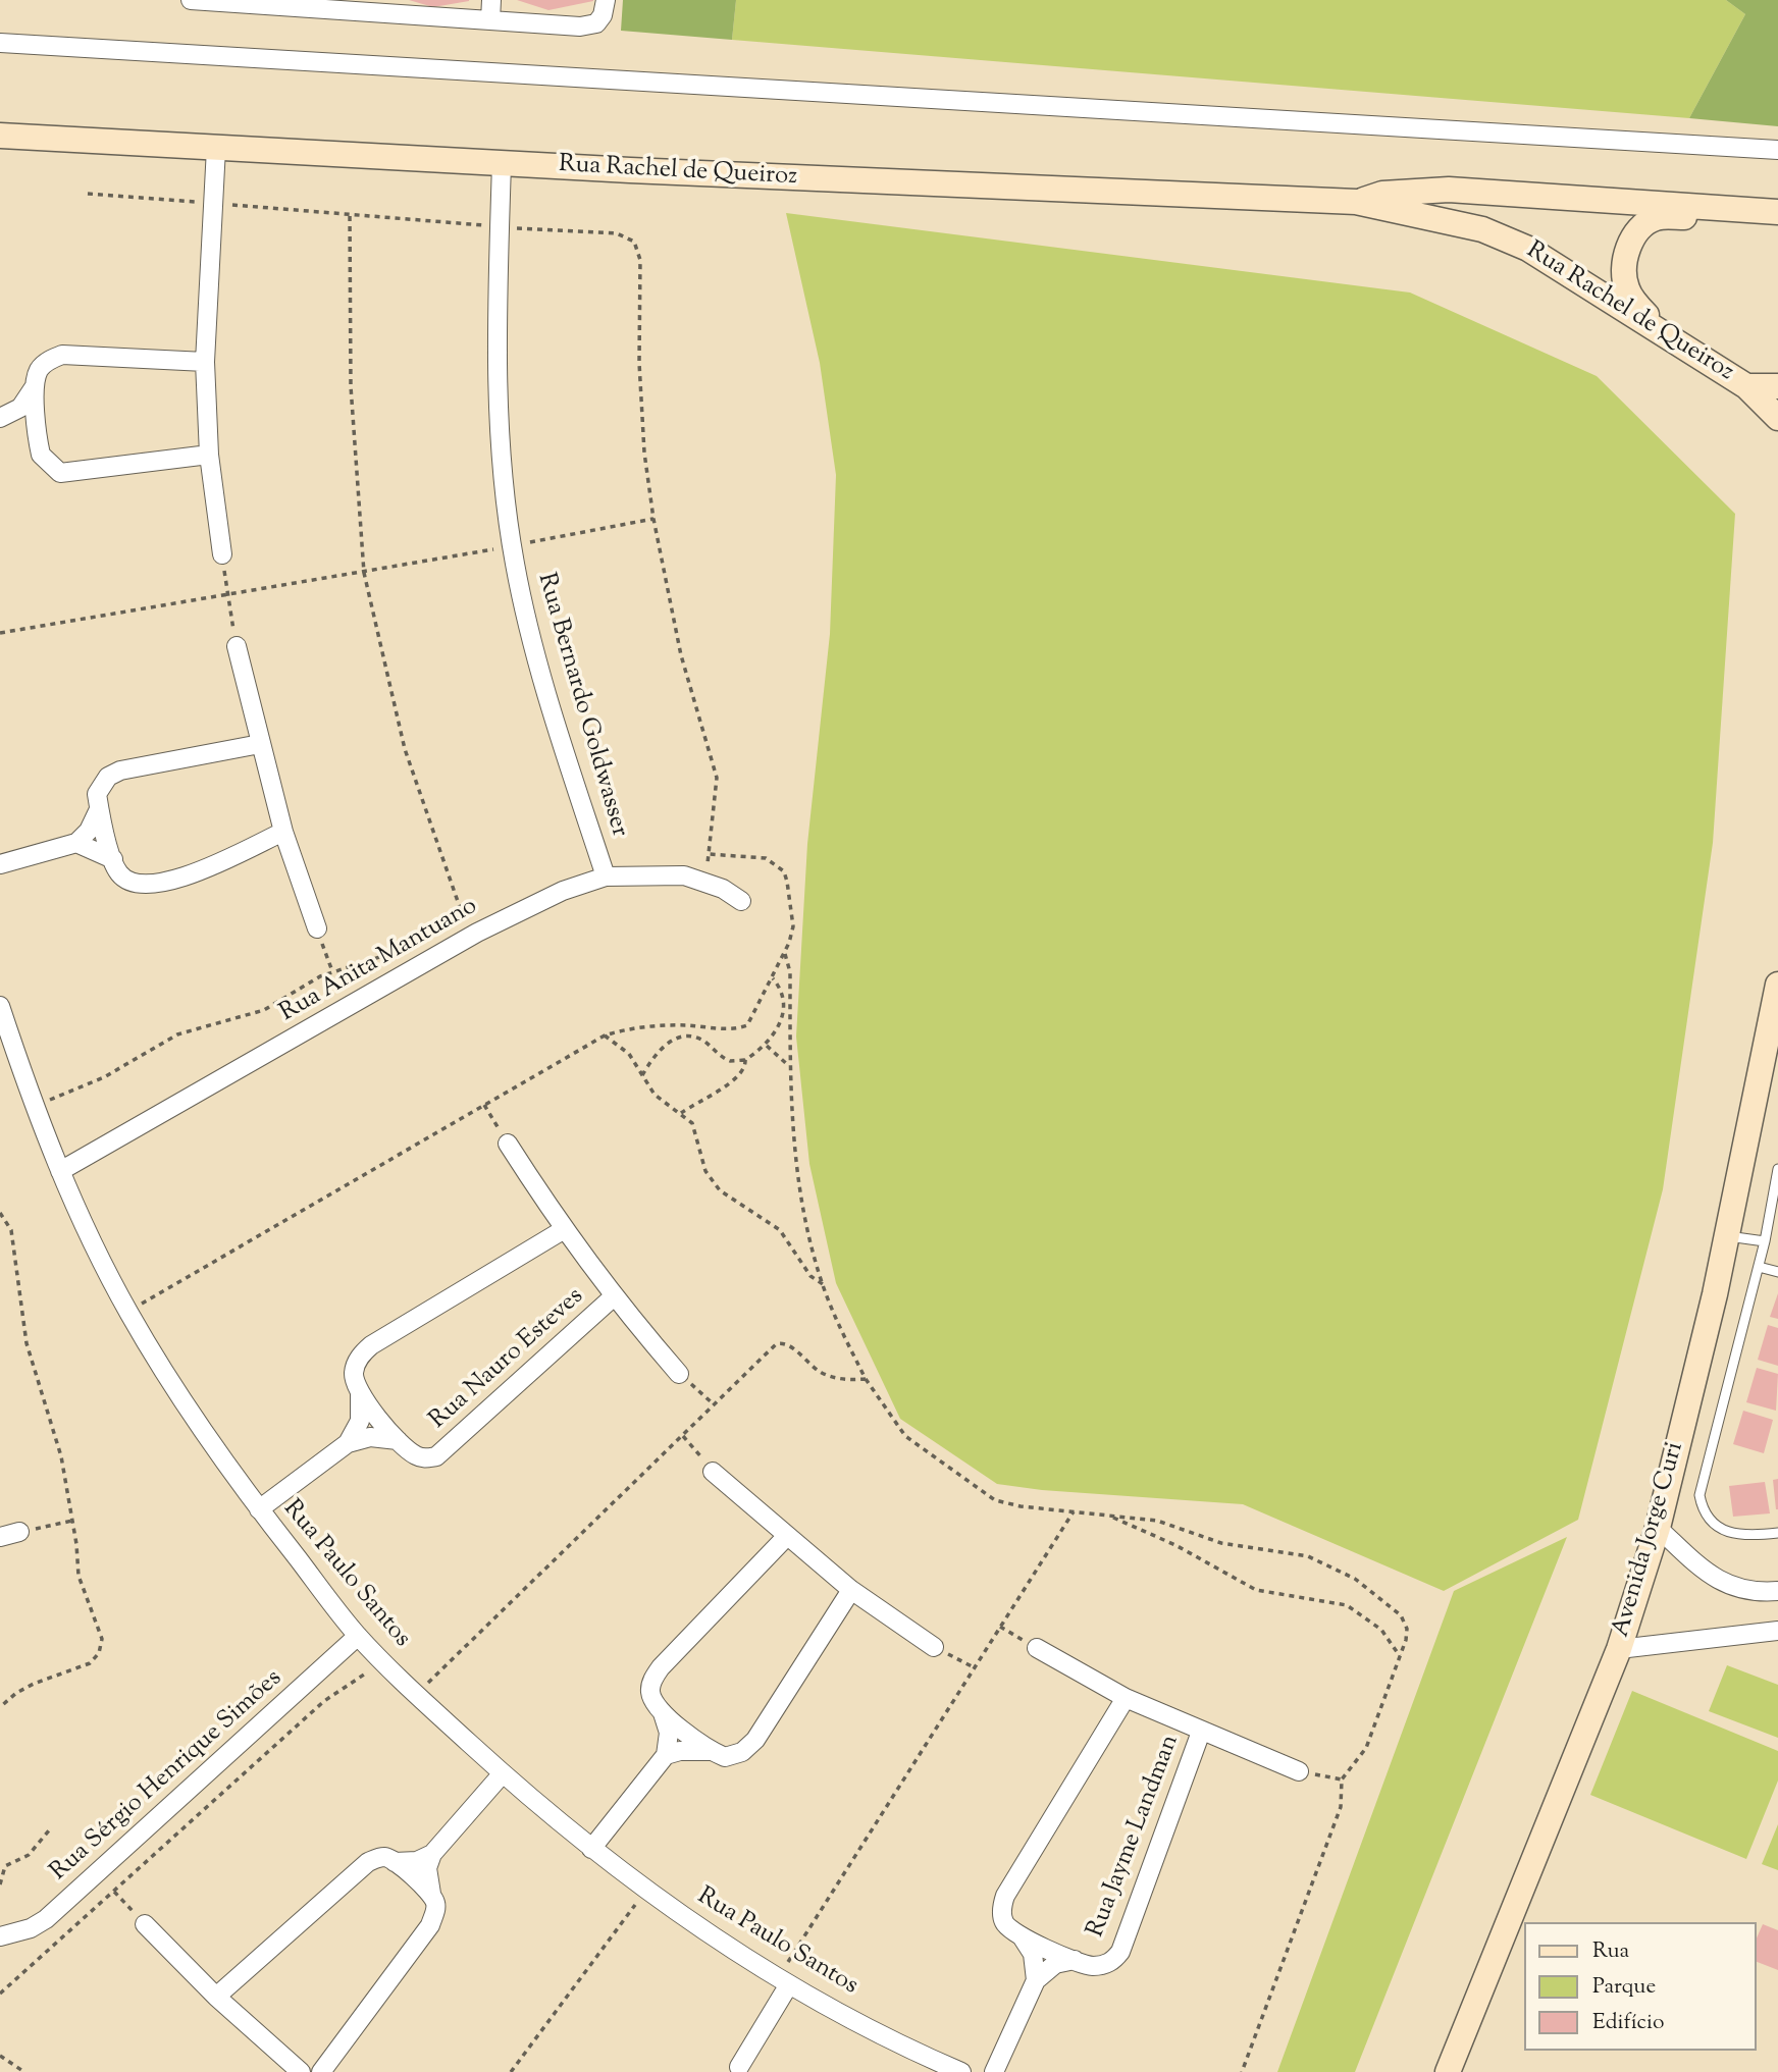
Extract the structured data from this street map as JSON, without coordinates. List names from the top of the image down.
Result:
{
  "streets": {
    "street": [
      "Rua Rachel de Queiroz",
      "Rua Bernardo Goldwasser",
      "Rua Anita Mantuano",
      "Rua Nauro Esteves",
      "Avenida Jorge Curi",
      "Rua Paulo Santos",
      "Rua Sérgio Henrique Simões",
      "Rua Jayme Landman"
    ]
  },
  "crossings": [
    ["Rua Rachel de Queiroz", "Rua Bernardo Goldwasser"],
    ["Rua Bernardo Goldwasser", "Rua Anita Mantuano"],
    ["Rua Anita Mantuano", "Rua Paulo Santos"],
    ["Rua Nauro Esteves", "Rua Paulo Santos"],
    ["Rua Paulo Santos", "Rua Sérgio Henrique Simões"]
  ],
  "legend": ["Rua", "Parque", "Edifício"]
}
